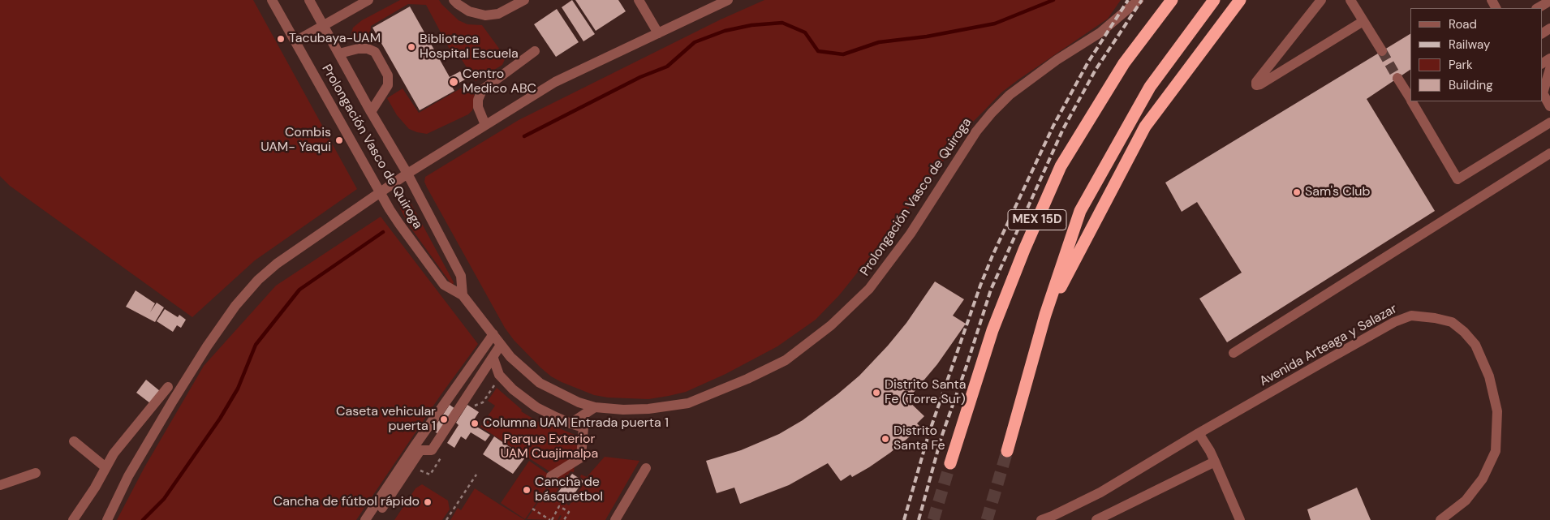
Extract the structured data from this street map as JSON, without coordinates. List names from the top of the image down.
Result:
{
  "streets": {
    "highway": ["MEX 15D"],
    "street": ["Prolongación Vasco de Quiroga", "Avenida Arteaga y Salazar"]
  },
  "parks": ["Parque Exterior UAM Cuajimalpa"],
  "places": [
    "Tacubaya-UAM",
    "Biblioteca Hospital Escuela",
    "Centro Medico ABC",
    "Combis UAM- Yaqui",
    "Sam's Club",
    "Distrito Santa Fe (Torre Sur)",
    "Caseta vehicular puerta 1",
    "Columna UAM Entrada puerta 1",
    "Distrito Santa Fe",
    "Cancha de básquetbol",
    "Cancha de fútbol rápido"
  ],
  "legend": [
    "Road",
    "Railway",
    "Park",
    "Building"
  ]
}
